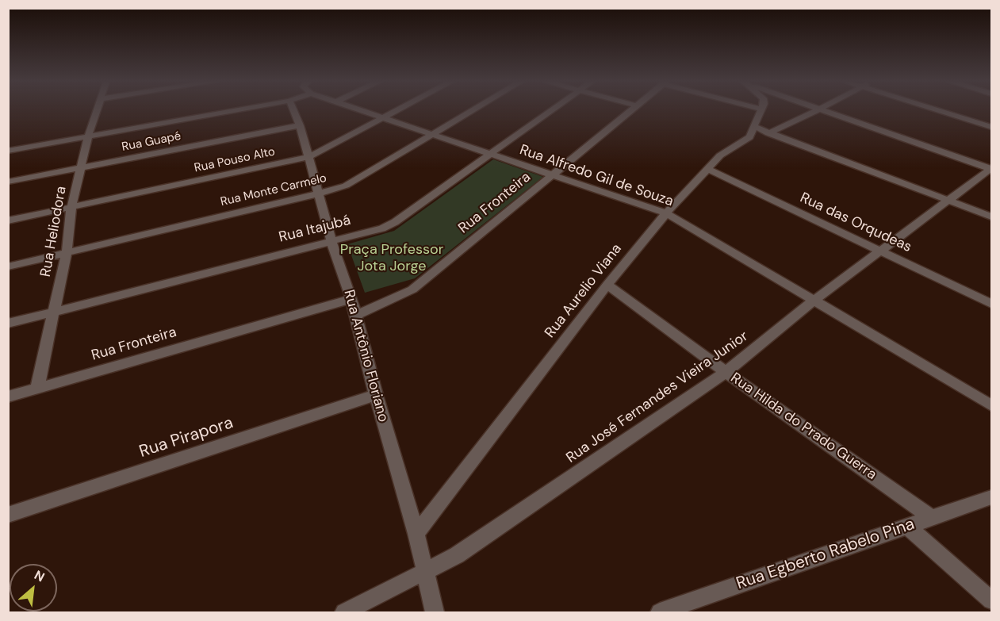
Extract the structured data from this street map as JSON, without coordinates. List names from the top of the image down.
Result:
{
  "streets": {
    "street": [
      "Rua Guapé",
      "Rua Pouso Alto",
      "Rua Alfredo Gil de Souza",
      "Rua Monte Carmelo",
      "Rua Fronteira",
      "Rua das Orqudeas",
      "Rua Itajubá",
      "Rua Heliodora",
      "Rua Aurelio Viana",
      "Rua Antônio Floriano",
      "Rua José Fernandes Vieira Junior",
      "Rua Hilda do Prado Guerra",
      "Rua Pirapora",
      "Rua Egberto Rabelo Pina"
    ]
  },
  "crossings": [
    ["Rua Guapé", "Rua Heliodora"],
    ["Rua Guapé", "Rua Antônio Floriano"],
    ["Rua Pouso Alto", "Rua Alfredo Gil de Souza"],
    ["Rua Pouso Alto", "Rua Heliodora"],
    ["Rua Pouso Alto", "Rua Antônio Floriano"],
    ["Rua Alfredo Gil de Souza", "Rua Monte Carmelo"],
    ["Rua Alfredo Gil de Souza", "Rua Fronteira"],
    ["Rua Alfredo Gil de Souza", "Rua Itajubá"],
    ["Rua Alfredo Gil de Souza", "Rua Aurelio Viana"],
    ["Rua Alfredo Gil de Souza", "Rua José Fernandes Vieira Junior"],
    ["Rua Monte Carmelo", "Rua Heliodora"],
    ["Rua Monte Carmelo", "Rua Antônio Floriano"],
    ["Rua Fronteira", "Rua Heliodora"],
    ["Rua Fronteira", "Rua Antônio Floriano"],
    ["Rua das Orqudeas", "Rua Aurelio Viana"],
    ["Rua das Orqudeas", "Rua José Fernandes Vieira Junior"],
    ["Rua Itajubá", "Rua Heliodora"],
    ["Rua Itajubá", "Rua Antônio Floriano"],
    ["Rua Aurelio Viana", "Rua Antônio Floriano"],
    ["Rua Aurelio Viana", "Rua Hilda do Prado Guerra"],
    ["Rua Antônio Floriano", "Rua José Fernandes Vieira Junior"],
    ["Rua Antônio Floriano", "Rua Pirapora"],
    ["Rua José Fernandes Vieira Junior", "Rua Hilda do Prado Guerra"],
    ["Rua Hilda do Prado Guerra", "Rua Egberto Rabelo Pina"]
  ],
  "parks": ["Praça Professor Jota Jorge"],
  "north": "top right"
}
